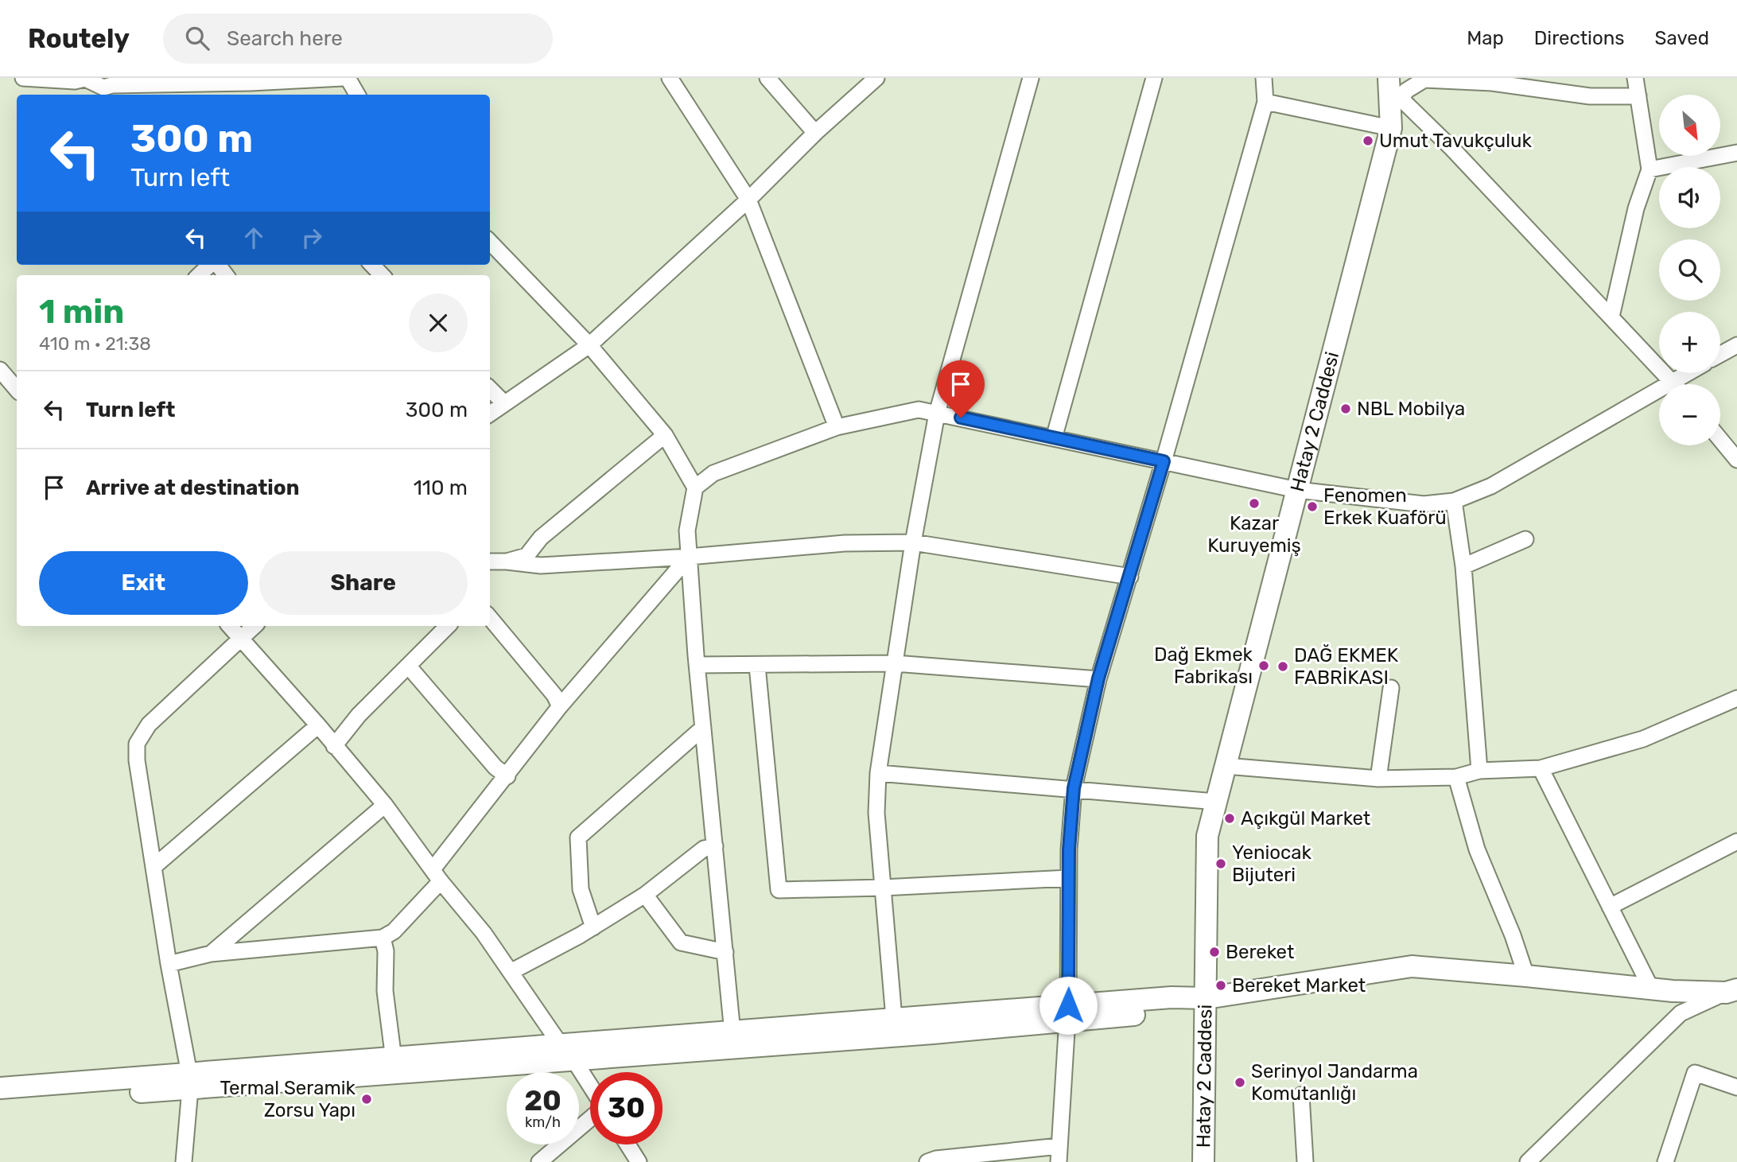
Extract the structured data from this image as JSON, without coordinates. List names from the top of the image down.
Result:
{
  "streets": {
    "street": ["Hatay 2 Caddesi"]
  },
  "places": [
    "Umut Tavukçuluk",
    "NBL Mobilya",
    "Kazar Kuruyemiş",
    "Fenomen Erkek Kuaförü",
    "Dağ Ekmek Fabrikası",
    "DAĞ EKMEK FABRİKASI",
    "Açıkgül Market",
    "Yeniocak Bijuteri",
    "Bereket",
    "Bereket Market",
    "Serinyol Jandarma Komutanlığı",
    "Termal Seramik Zorsu Yapı"
  ],
  "north": "bottom right",
  "page": {
    "header": "Routely",
    "search": "Search here",
    "nav": ["Map", "Directions", "Saved"],
    "map_buttons": ["+", "−"],
    "turn": ["300 m", "Turn left"],
    "heading": ["1 min", "410 m · 21:38"],
    "list": [
      {
        "name": "Turn left",
        "value": "300 m"
      },
      {
        "name": "Arrive at destination",
        "value": "110 m"
      }
    ],
    "buttons": ["Exit", "Share"],
    "speed": "20 km/h",
    "limit": "30"
  }
}
